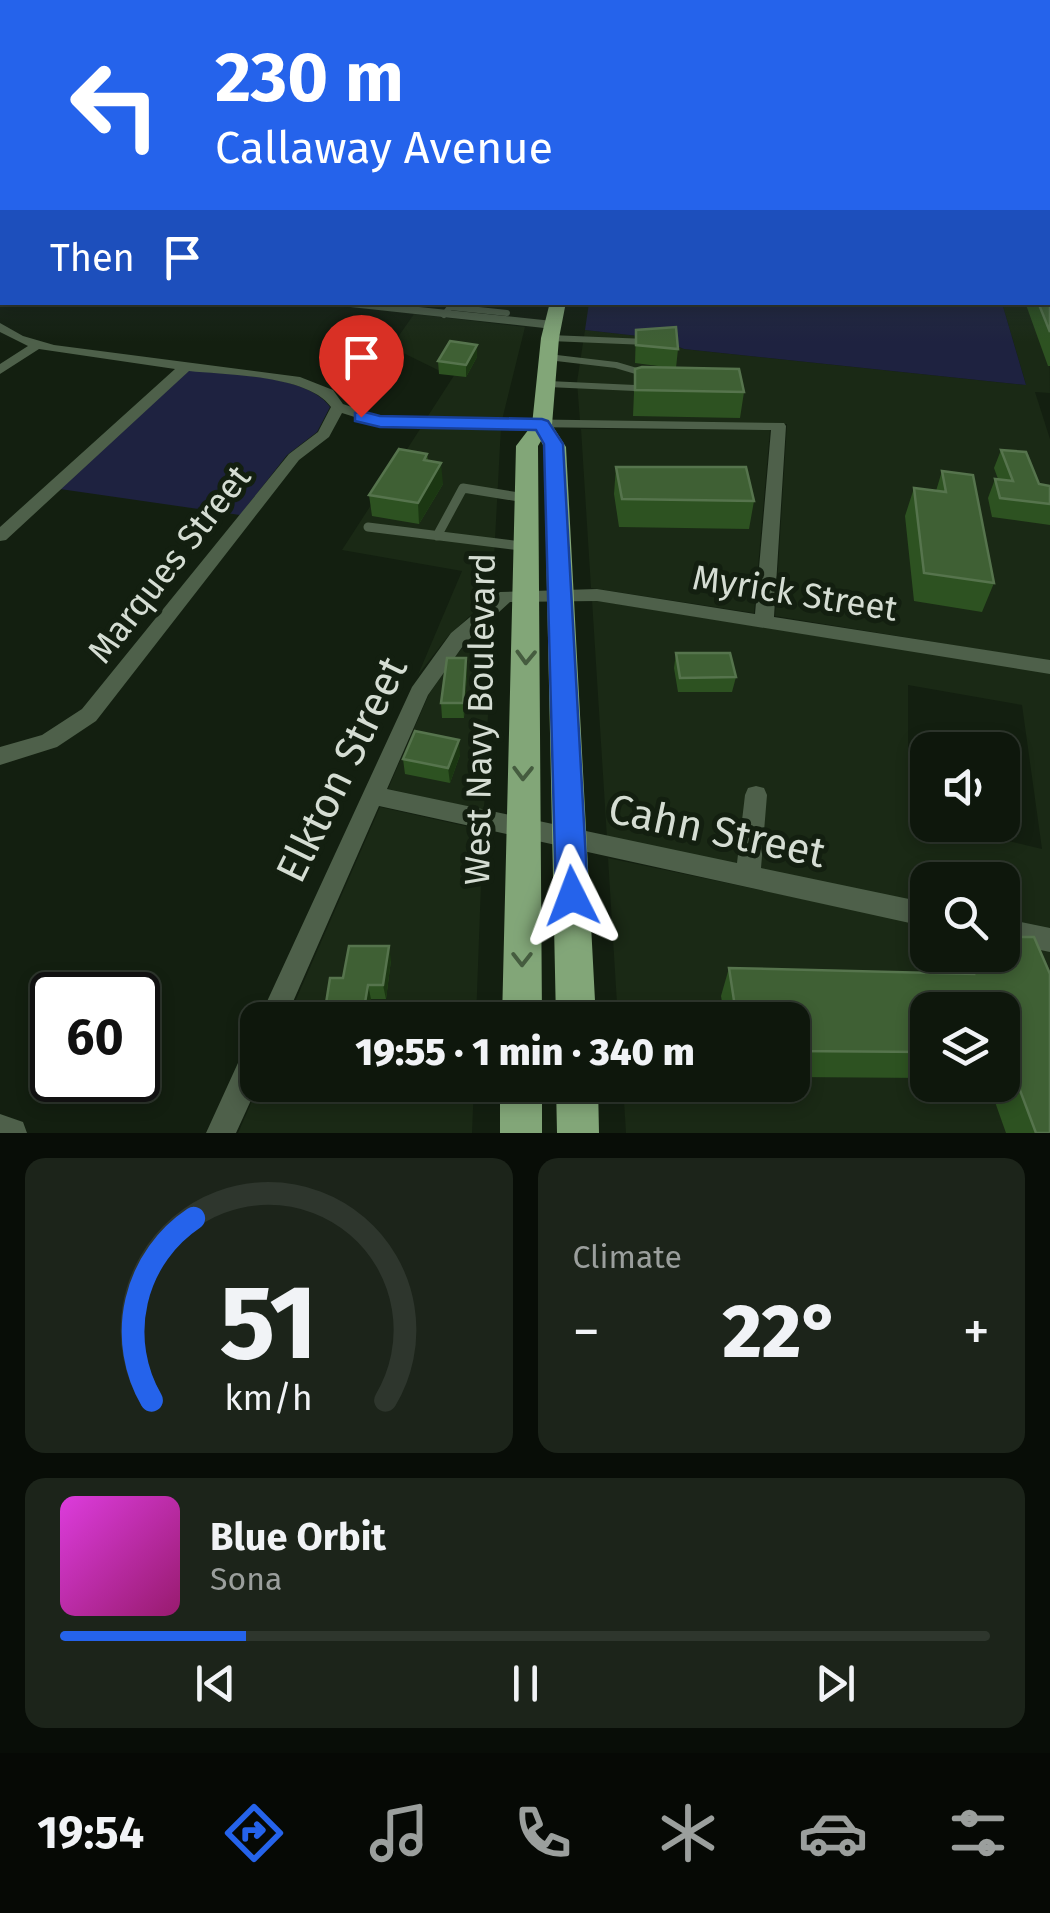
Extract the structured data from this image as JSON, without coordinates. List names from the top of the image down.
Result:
{
  "streets": {
    "main road": ["West Navy Boulevard"],
    "street": [
      "Marques Street",
      "Myrick Street",
      "Elkton Street",
      "Cahn Street"
    ]
  },
  "crossings": [
    ["Myrick Street", "West Navy Boulevard"],
    ["Myrick Street", "Elkton Street"],
    ["West Navy Boulevard", "Elkton Street"],
    ["West Navy Boulevard", "Cahn Street"],
    ["Elkton Street", "Cahn Street"]
  ],
  "page": {
    "turn": ["230 m", "Callaway Avenue"],
    "then": "Then",
    "limit": "60",
    "trip": "19:55 · 1 min · 340 m",
    "tile": "Climate",
    "heat": ["−", "22°", "+"],
    "song": ["Blue Orbit", "Sona"],
    "tabs": "19:54",
    "gauge": ["51", "km/h"]
  }
}
